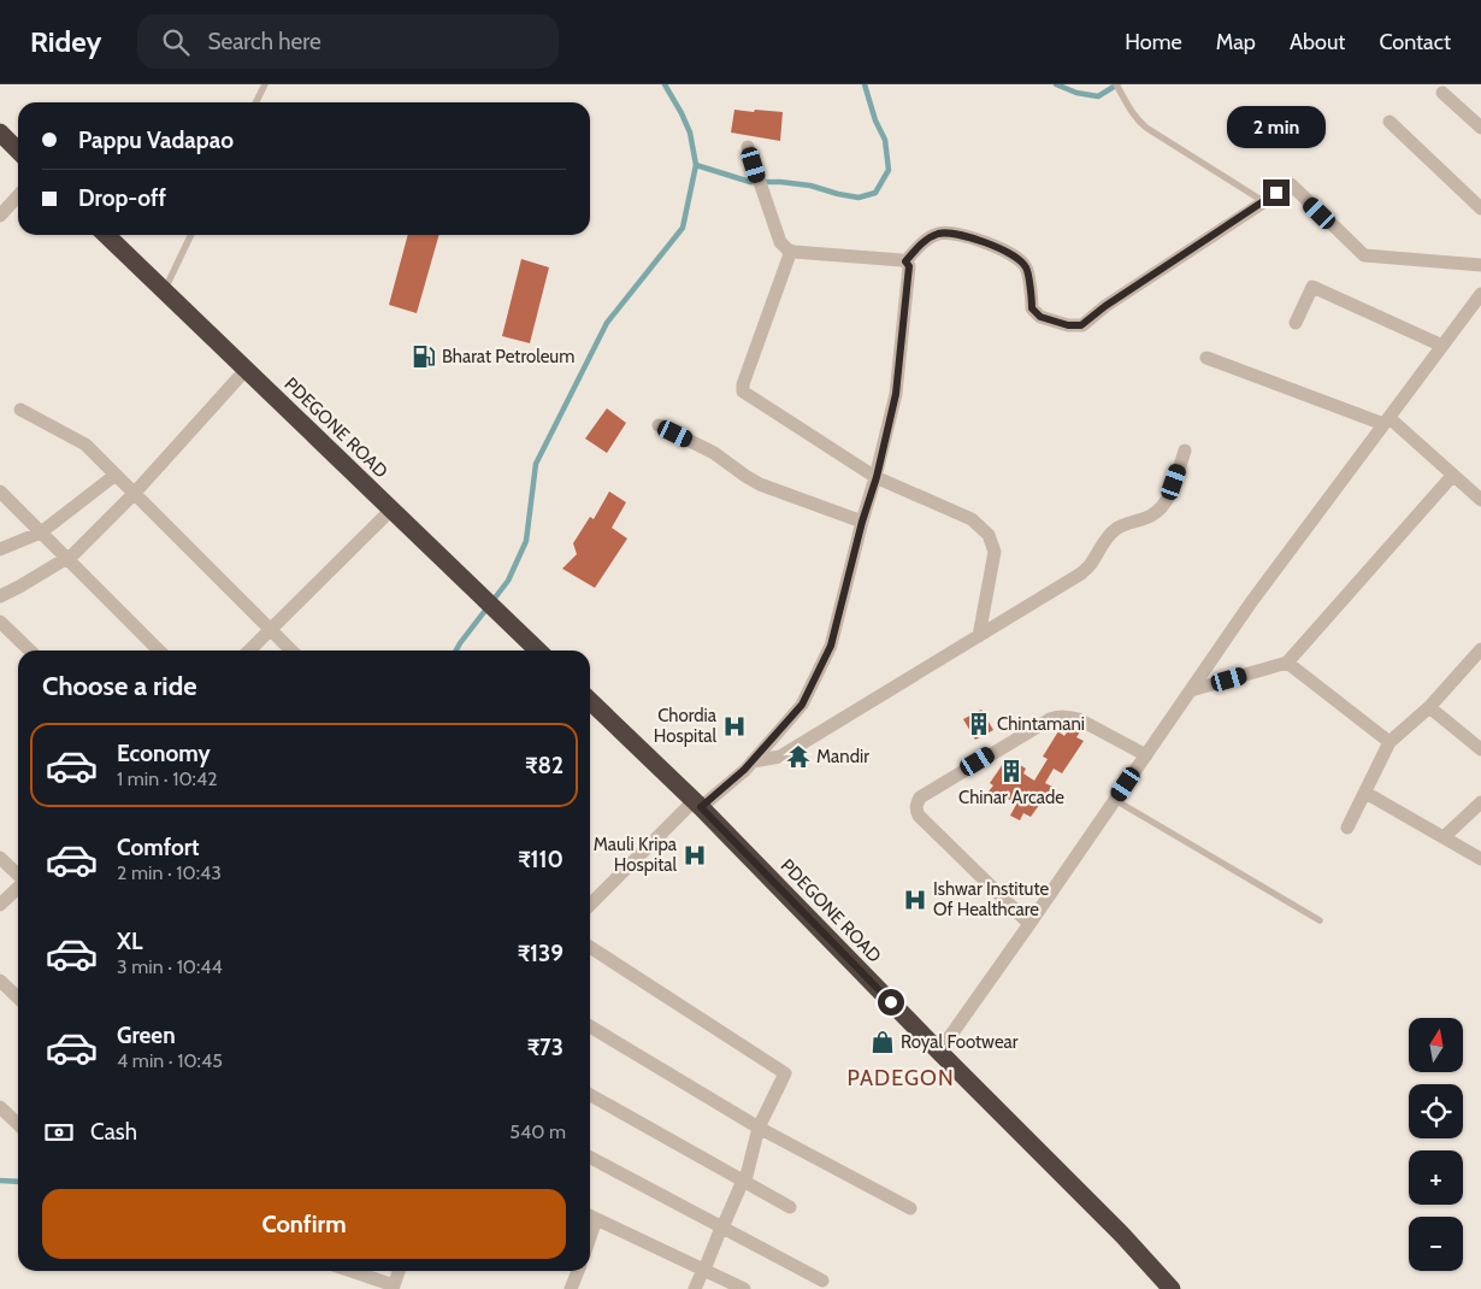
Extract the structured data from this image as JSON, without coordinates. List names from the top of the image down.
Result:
{
  "streets": {
    "highway": ["PDEGONE ROAD"]
  },
  "districts": ["PADEGON"],
  "places": {
    "fuel station": ["Bharat Petroleum"],
    "building": ["Chintamani", "Chinar Arcade"],
    "hospital": ["Chordia Hospital", "Mauli Kripa Hospital", "Ishwar Institute Of Healthcare"],
    "temple": ["Mandir"],
    "shop": ["Royal Footwear"]
  },
  "north": "top",
  "page": {
    "header": "Ridey",
    "search": "Search here",
    "nav": [
      "Home",
      "Map",
      "About",
      "Contact"
    ],
    "banner": ["Pappu Vadapao", "Drop-off"],
    "bubble": "2 min",
    "heading": "Choose a ride",
    "list": [
      {
        "name": "Economy",
        "note": "1 min · 10:42",
        "value": "₹82"
      },
      {
        "name": "Comfort",
        "note": "2 min · 10:43",
        "value": "₹110"
      },
      {
        "name": "XL",
        "note": "3 min · 10:44",
        "value": "₹139"
      },
      {
        "name": "Green",
        "note": "4 min · 10:45",
        "value": "₹73"
      }
    ],
    "map_buttons": ["+", "−"],
    "pay": ["Cash", "540 m"],
    "buttons": "Confirm"
  }
}
